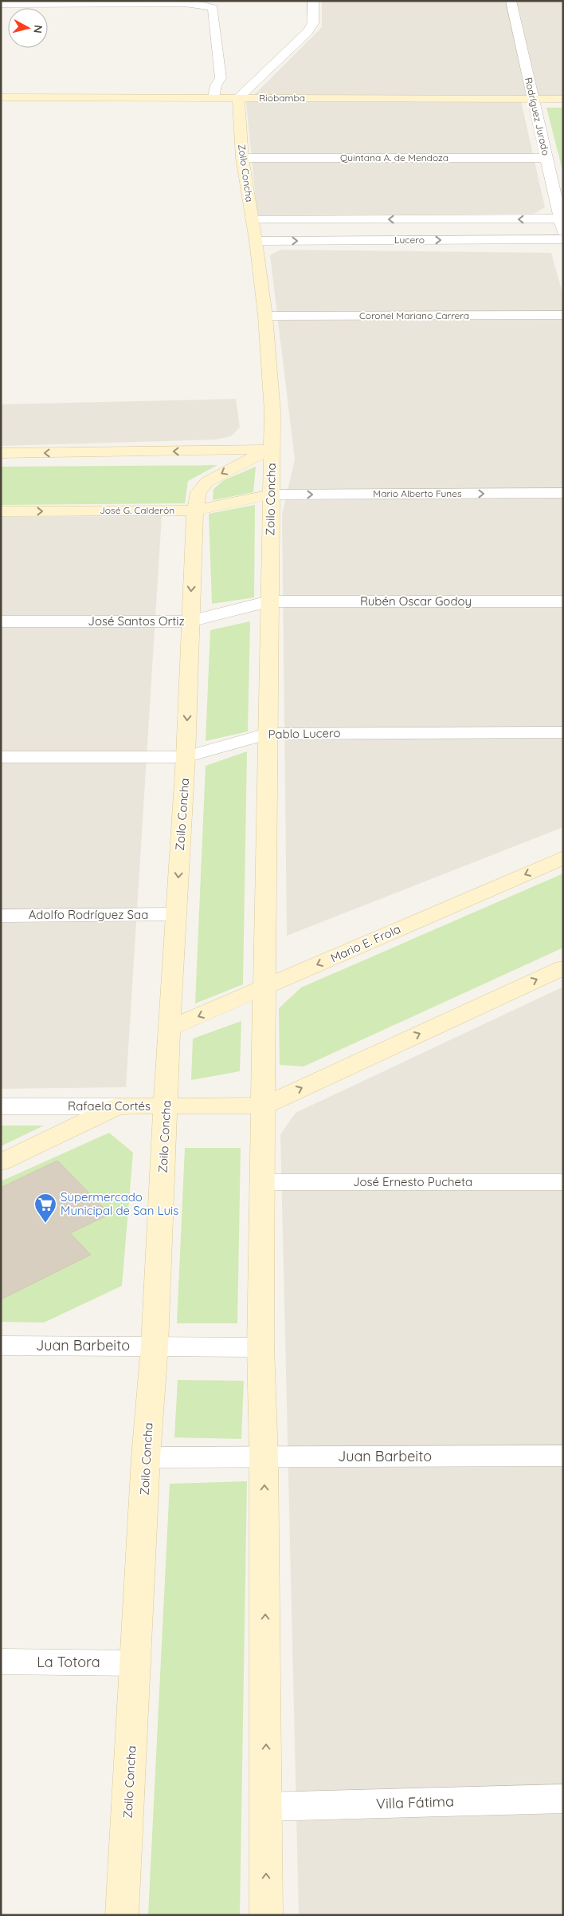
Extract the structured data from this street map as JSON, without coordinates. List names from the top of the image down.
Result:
{
  "streets": {
    "street": [
      "Riobamba",
      "Rodríguez Jurado",
      "Quintana A. de Mendoza",
      "Zoilo Concha",
      "Lucero",
      "Coronel Mariano Carrera",
      "Mario Alberto Funes",
      "José G. Calderón",
      "Rubén Oscar Godoy",
      "José Santos Ortiz",
      "Pablo Lucero",
      "Adolfo Rodríguez Saa",
      "Mario E. Frola",
      "Rafaela Cortés",
      "José Ernesto Pucheta",
      "Juan Barbeito",
      "La Totora",
      "Villa Fátima"
    ]
  },
  "crossings": [
    ["Riobamba", "Rodríguez Jurado"],
    ["Riobamba", "Zoilo Concha"],
    ["Rodríguez Jurado", "Quintana A. de Mendoza"],
    ["Rodríguez Jurado", "Lucero"],
    ["Quintana A. de Mendoza", "Zoilo Concha"],
    ["Zoilo Concha", "Lucero"],
    ["Zoilo Concha", "Coronel Mariano Carrera"],
    ["Zoilo Concha", "Mario Alberto Funes"],
    ["Zoilo Concha", "José G. Calderón"],
    ["Zoilo Concha", "Rubén Oscar Godoy"],
    ["Zoilo Concha", "José Santos Ortiz"],
    ["Zoilo Concha", "Pablo Lucero"],
    ["Zoilo Concha", "Adolfo Rodríguez Saa"],
    ["Zoilo Concha", "Mario E. Frola"],
    ["Zoilo Concha", "Rafaela Cortés"],
    ["Zoilo Concha", "José Ernesto Pucheta"],
    ["Zoilo Concha", "Juan Barbeito"],
    ["Zoilo Concha", "La Totora"],
    ["Zoilo Concha", "Villa Fátima"],
    ["Mario Alberto Funes", "José G. Calderón"],
    ["Rubén Oscar Godoy", "José Santos Ortiz"]
  ],
  "one_way": ["Mario Alberto Funes"],
  "places": {
    "supermarket": ["Supermercado Municipal de San Luis"]
  },
  "north": "right"
}
